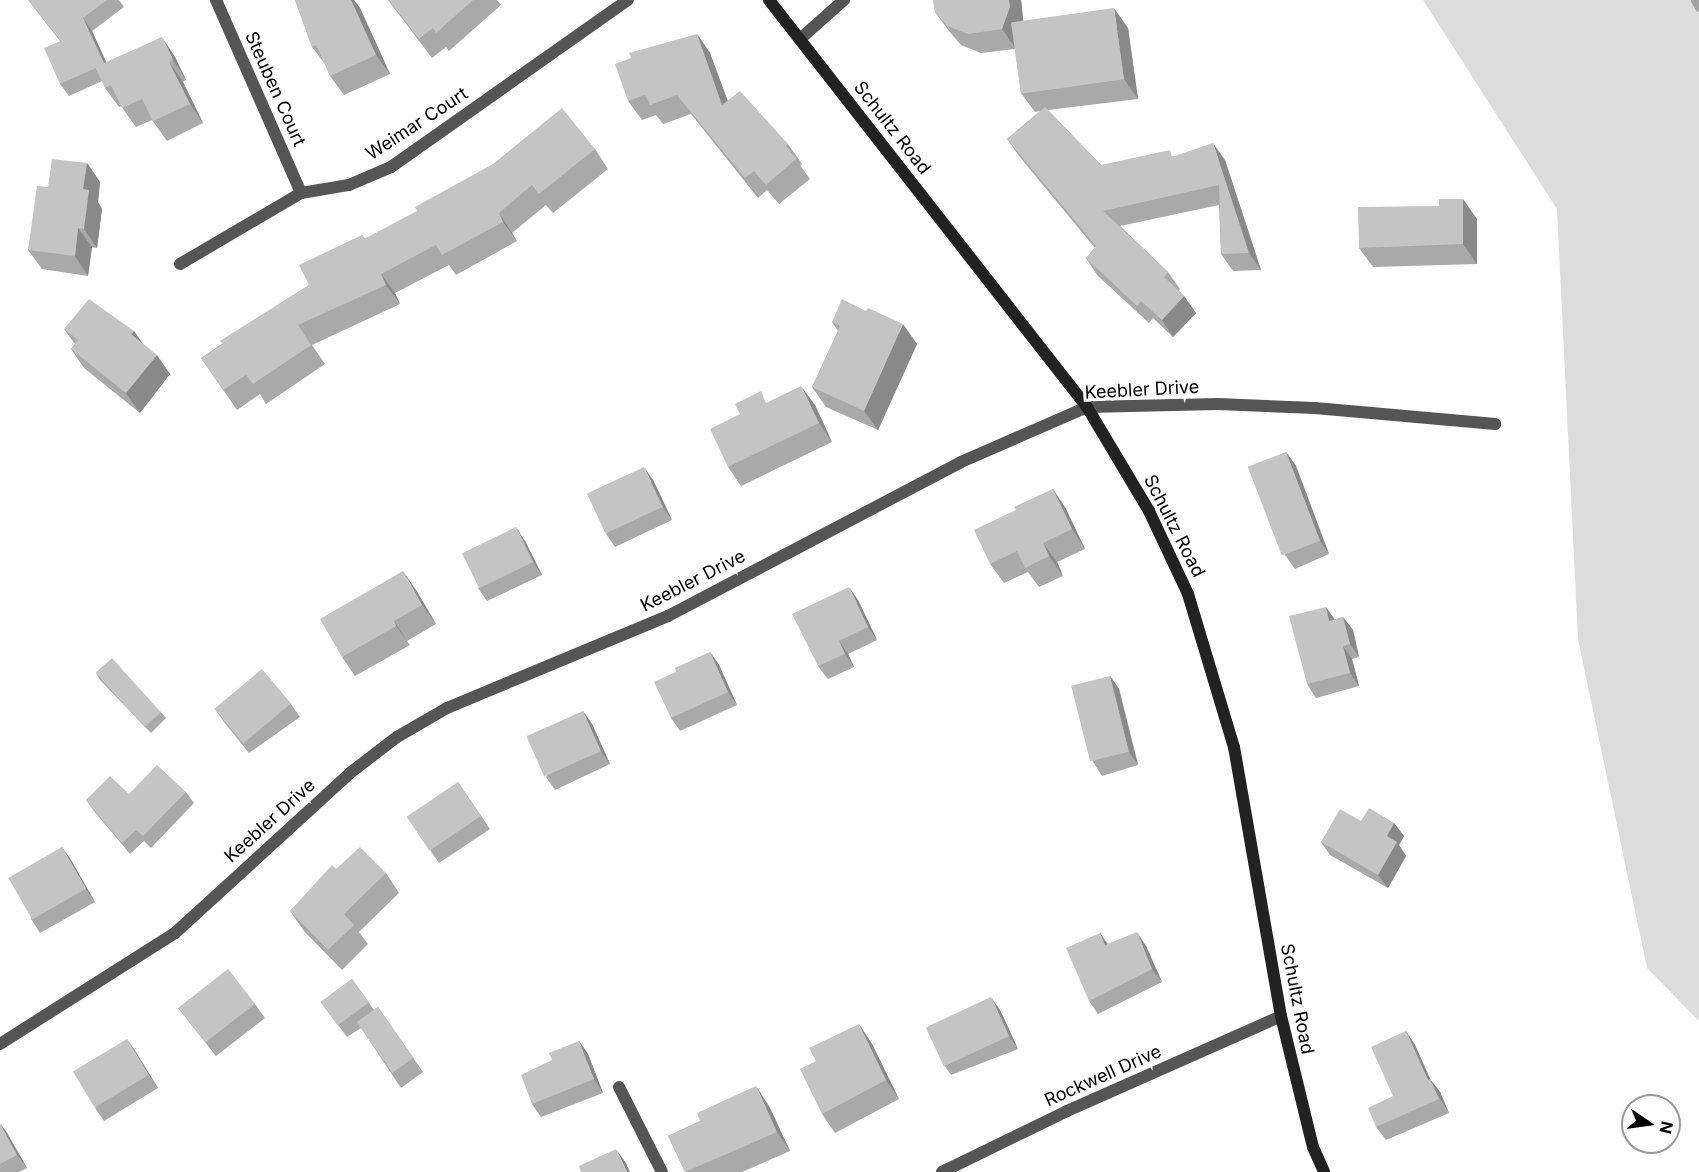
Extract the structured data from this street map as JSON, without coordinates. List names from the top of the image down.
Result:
{
  "streets": {
    "street": [
      "Steuben Court",
      "Weimar Court",
      "Schultz Road",
      "Keebler Drive",
      "Rockwell Drive"
    ]
  },
  "crossings": [
    ["Steuben Court", "Weimar Court"],
    ["Schultz Road", "Keebler Drive"],
    ["Schultz Road", "Rockwell Drive"]
  ],
  "north": "right"
}
